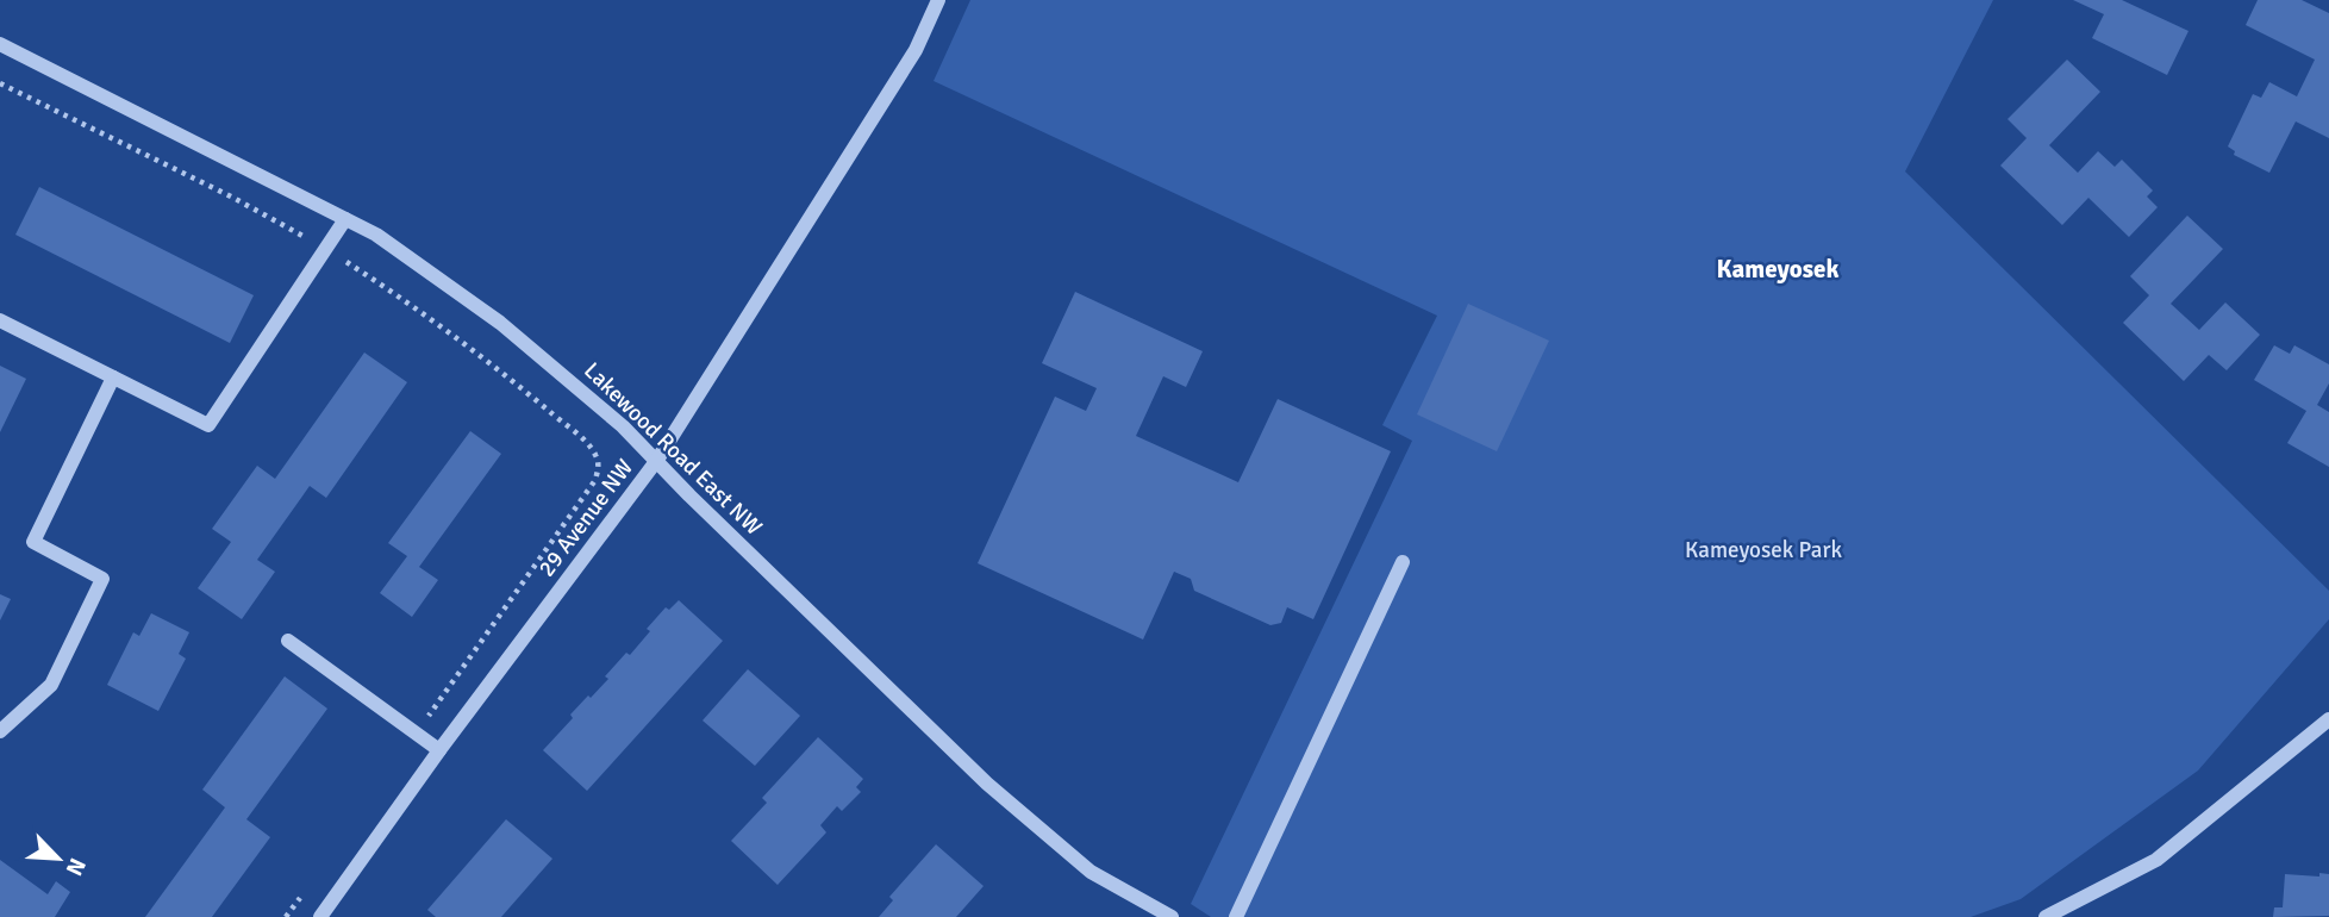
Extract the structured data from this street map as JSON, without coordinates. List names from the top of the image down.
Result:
{
  "streets": {
    "street": ["Lakewood Road East NW", "29 Avenue NW"]
  },
  "crossings": [
    ["Lakewood Road East NW", "29 Avenue NW"]
  ],
  "districts": ["Kameyosek"],
  "parks": ["Kameyosek Park"],
  "north": "bottom right"
}
